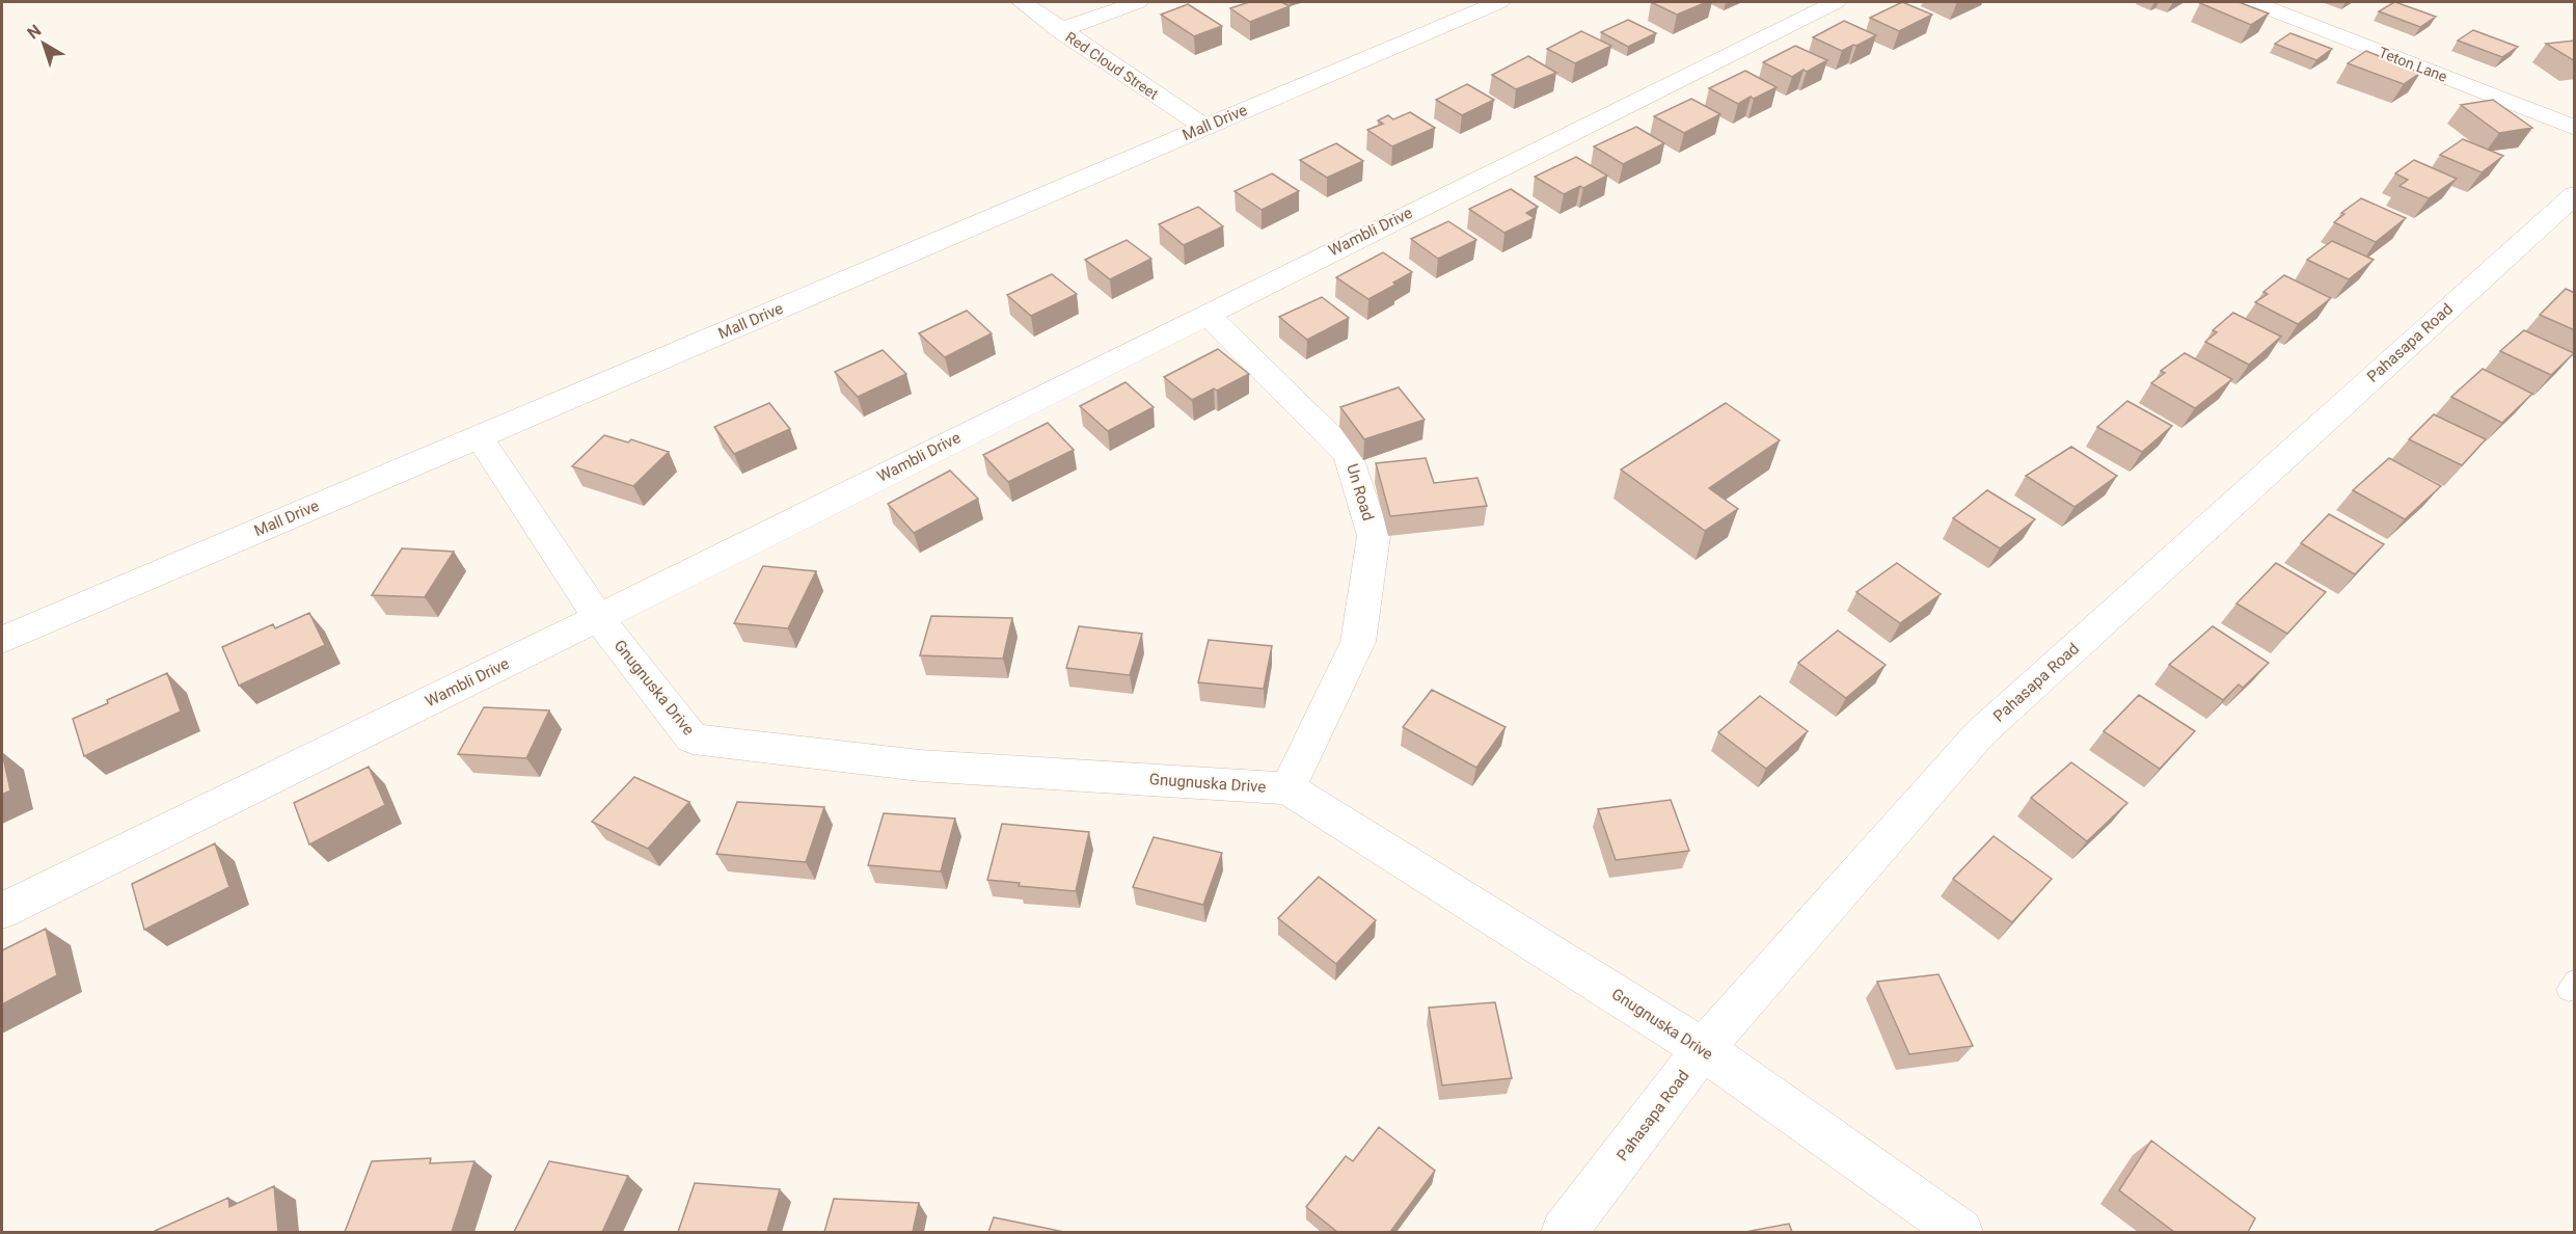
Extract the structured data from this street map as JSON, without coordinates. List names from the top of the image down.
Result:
{
  "streets": {
    "street": [
      "Teton Lane",
      "Red Cloud Street",
      "Mall Drive",
      "Wambli Drive",
      "Pahasapa Road",
      "Un Road",
      "Gnugnuska Drive"
    ]
  },
  "crossings": [
    ["Red Cloud Street", "Mall Drive"],
    ["Mall Drive", "Gnugnuska Drive"],
    ["Wambli Drive", "Un Road"],
    ["Wambli Drive", "Gnugnuska Drive"],
    ["Pahasapa Road", "Gnugnuska Drive"],
    ["Un Road", "Gnugnuska Drive"]
  ],
  "north": "top left"
}
